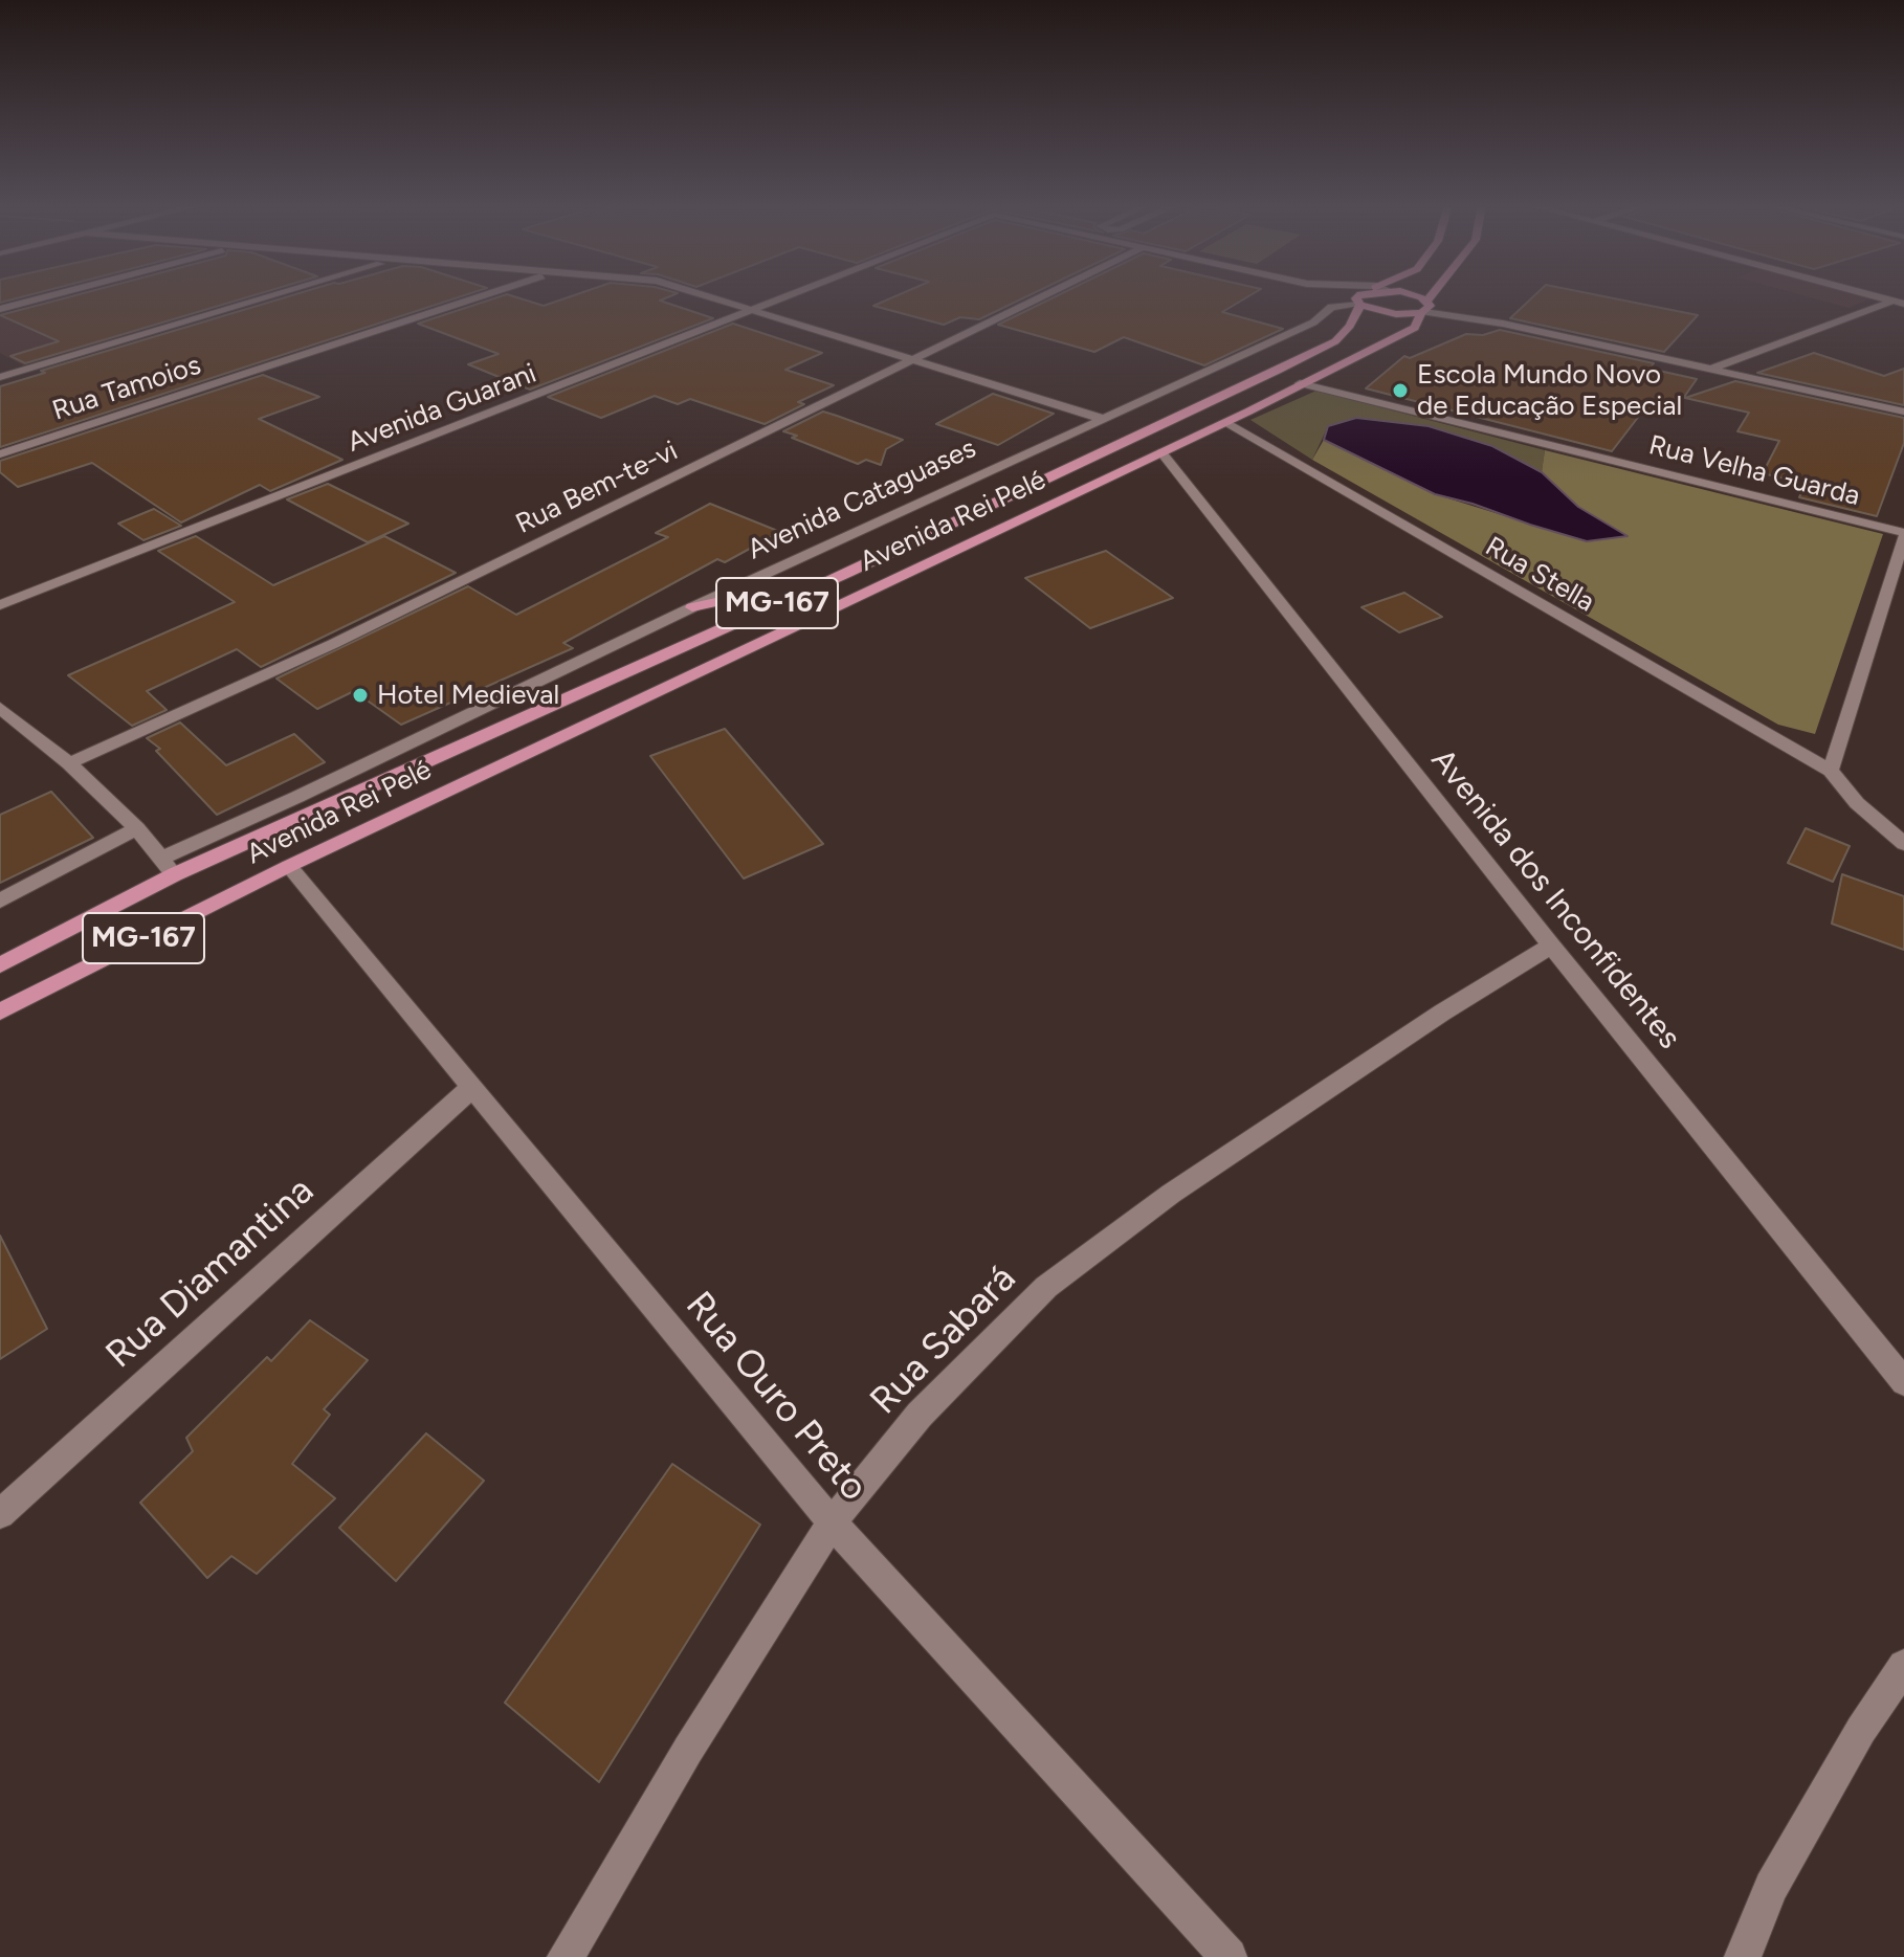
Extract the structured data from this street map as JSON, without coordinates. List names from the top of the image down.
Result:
{
  "streets": {
    "main road": ["Avenida Rei Pelé", "MG-167"],
    "street": [
      "Rua Tamoios",
      "Avenida Guarani",
      "Rua Velha Guarda",
      "Rua Bem-te-vi",
      "Avenida Cataguases",
      "Rua Stella",
      "Avenida dos Inconfidentes",
      "Rua Diamantina",
      "Rua Sabará",
      "Rua Ouro Preto"
    ]
  },
  "crossings": [
    ["Rua Velha Guarda", "Avenida Rei Pelé"],
    ["Avenida Cataguases", "Avenida Rei Pelé"],
    ["Avenida Rei Pelé", "Rua Stella"],
    ["Avenida Rei Pelé", "Avenida dos Inconfidentes"],
    ["Avenida Rei Pelé", "Rua Ouro Preto"],
    ["Avenida dos Inconfidentes", "Rua Sabará"],
    ["Rua Diamantina", "Rua Ouro Preto"],
    ["Rua Sabará", "Rua Ouro Preto"]
  ],
  "places": ["Escola Mundo Novo de Educação Especial", "Hotel Medieval"]
}
